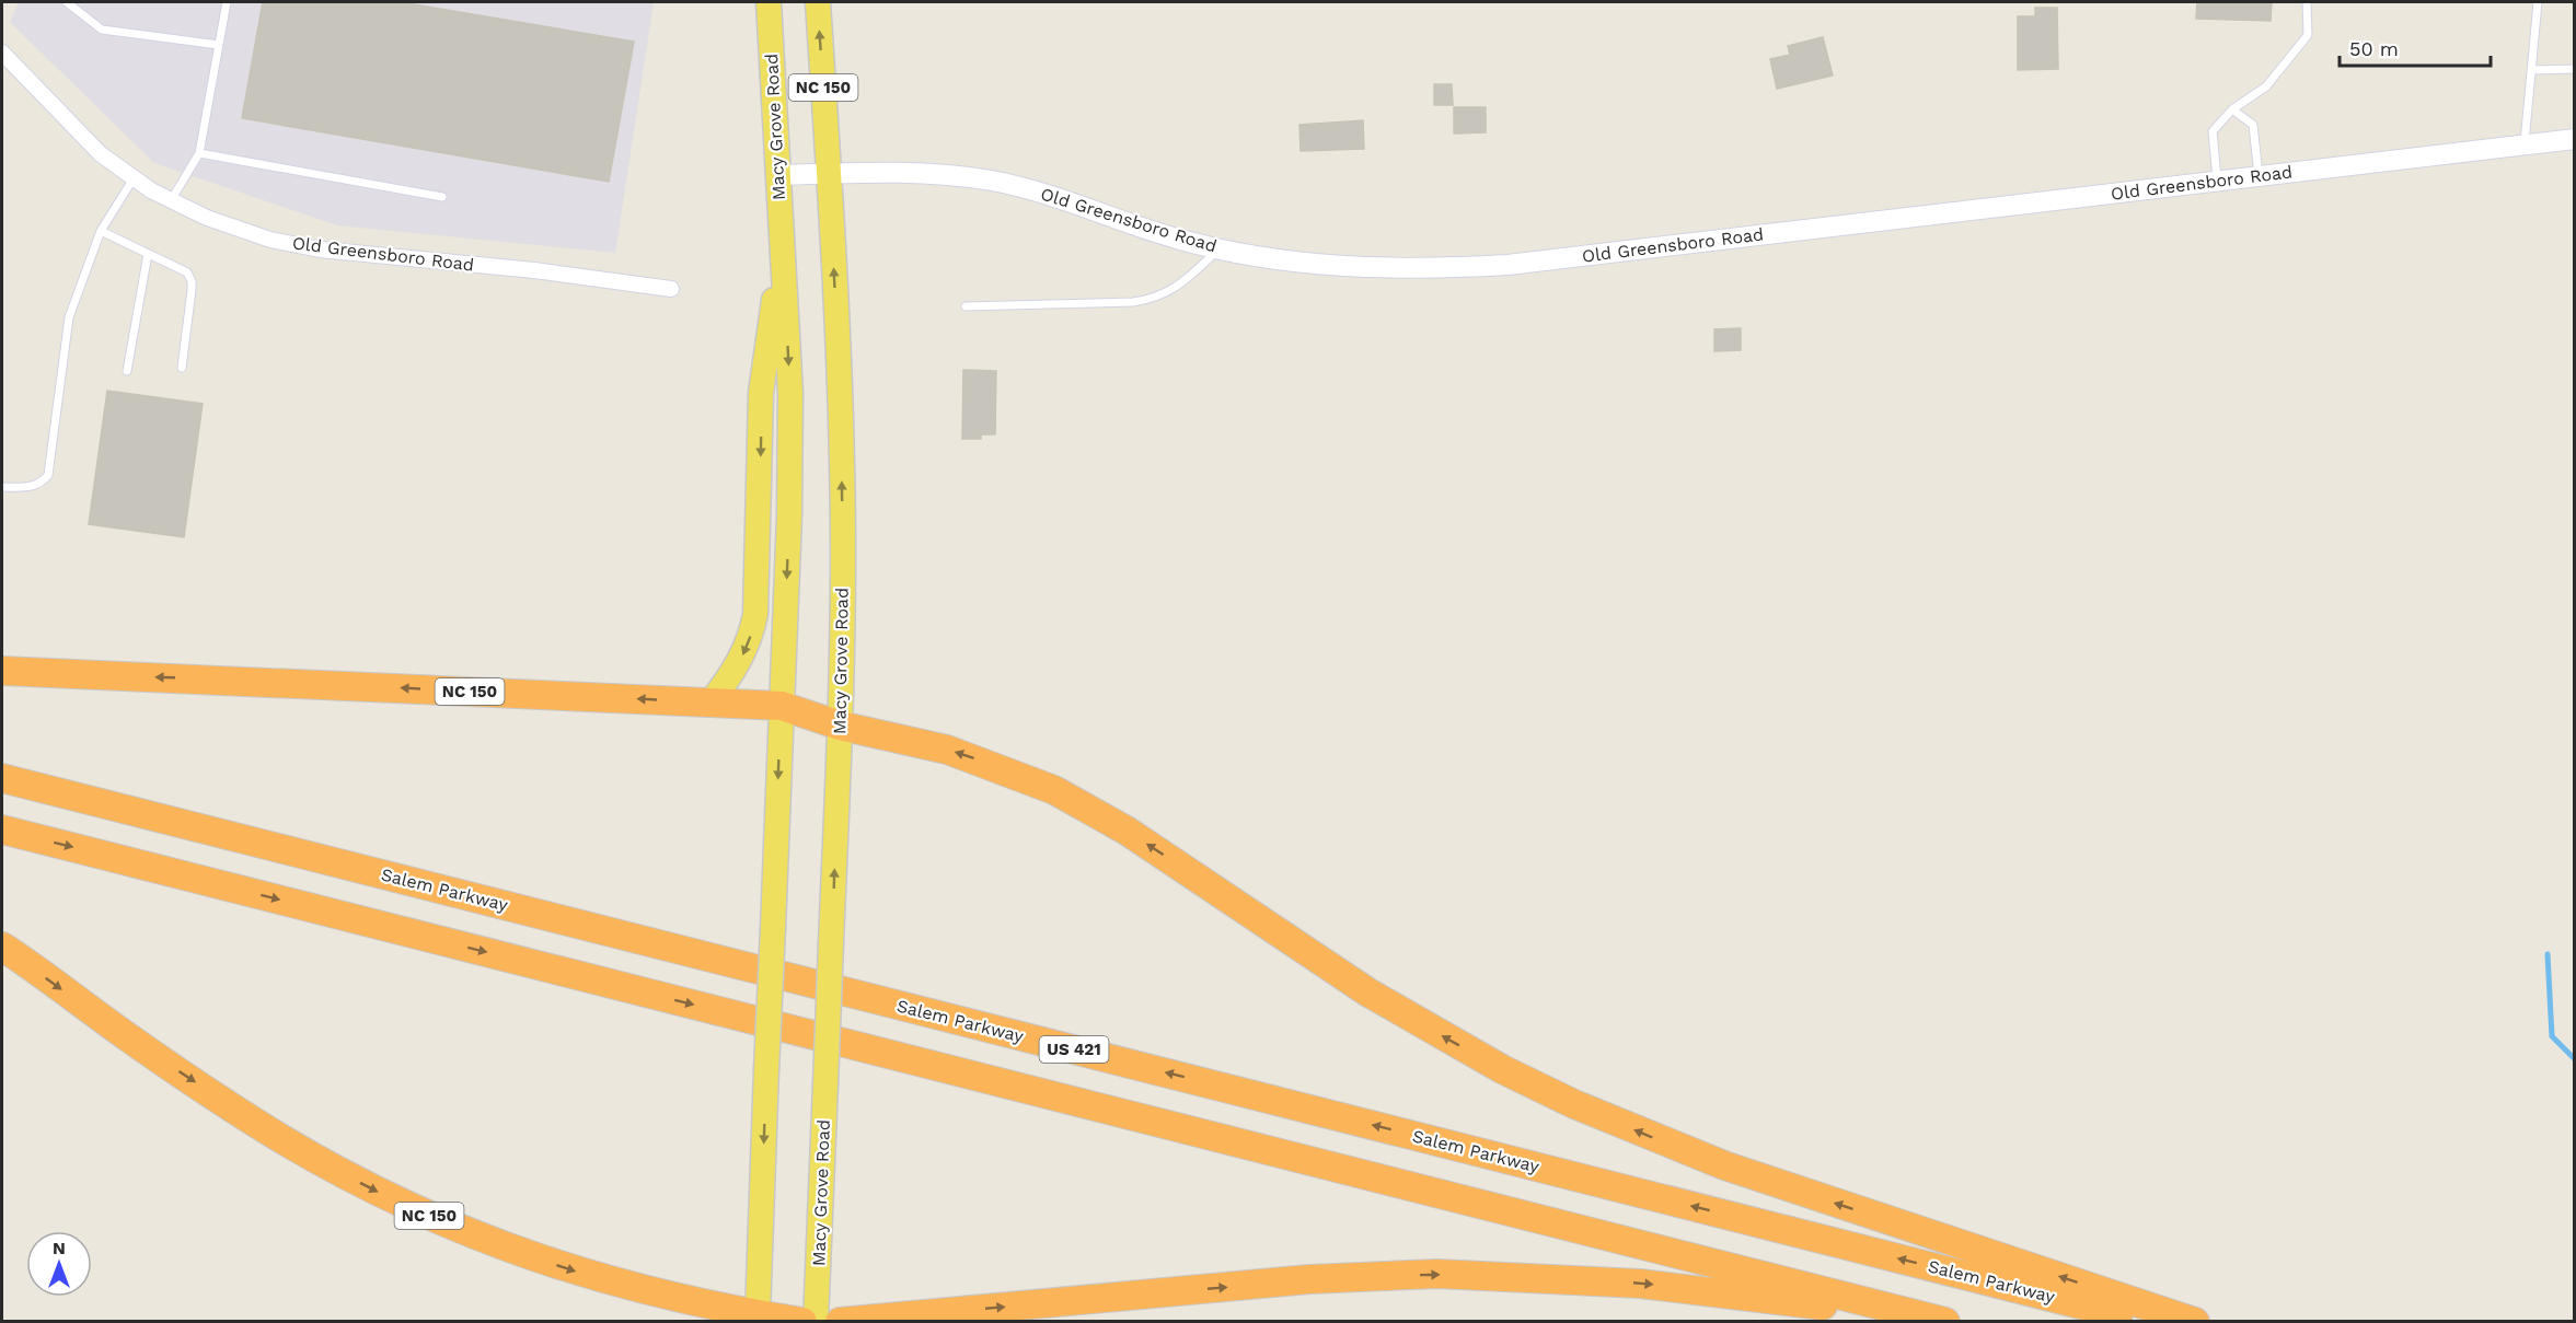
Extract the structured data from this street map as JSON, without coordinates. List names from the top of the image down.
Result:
{
  "streets": {
    "highway": ["NC 150", "Salem Parkway", "US 421"],
    "main road": ["Macy Grove Road"],
    "street": ["Old Greensboro Road"]
  },
  "crossings": [
    ["NC 150", "Macy Grove Road"],
    ["Macy Grove Road", "Old Greensboro Road"]
  ],
  "scale_bar": "50 m",
  "north": "top"
}
